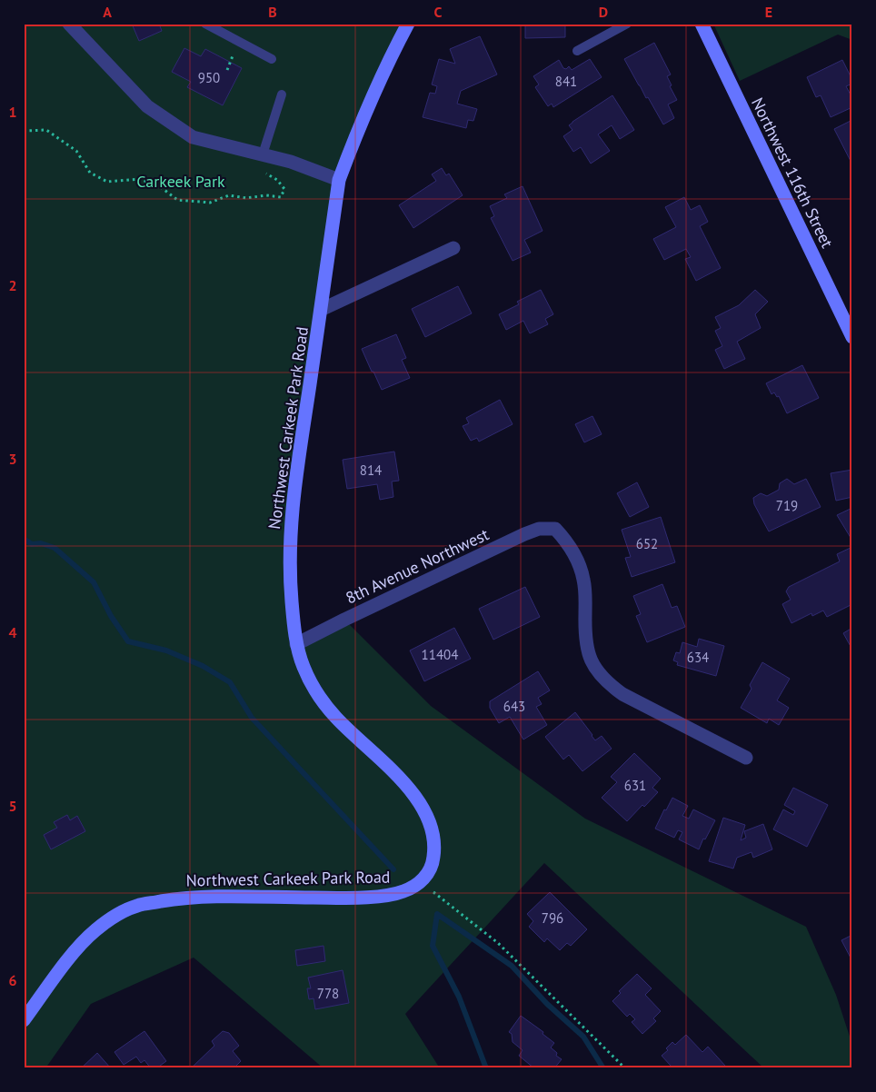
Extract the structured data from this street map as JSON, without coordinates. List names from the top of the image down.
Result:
{
  "streets": {
    "street": ["Northwest 116th Street", "Northwest Carkeek Park Road", "8th Avenue Northwest"]
  },
  "crossings": [
    ["Northwest Carkeek Park Road", "8th Avenue Northwest"]
  ],
  "parks": ["Carkeek Park"],
  "house_numbers": [
    "950",
    "841",
    "814",
    "719",
    "652",
    "11404",
    "634",
    "643",
    "631",
    "796",
    "778"
  ],
  "grid": {
    "columns": [
      "A",
      "B",
      "C",
      "D",
      "E"
    ],
    "rows": [
      "1",
      "2",
      "3",
      "4",
      "5",
      "6"
    ]
  }
}
